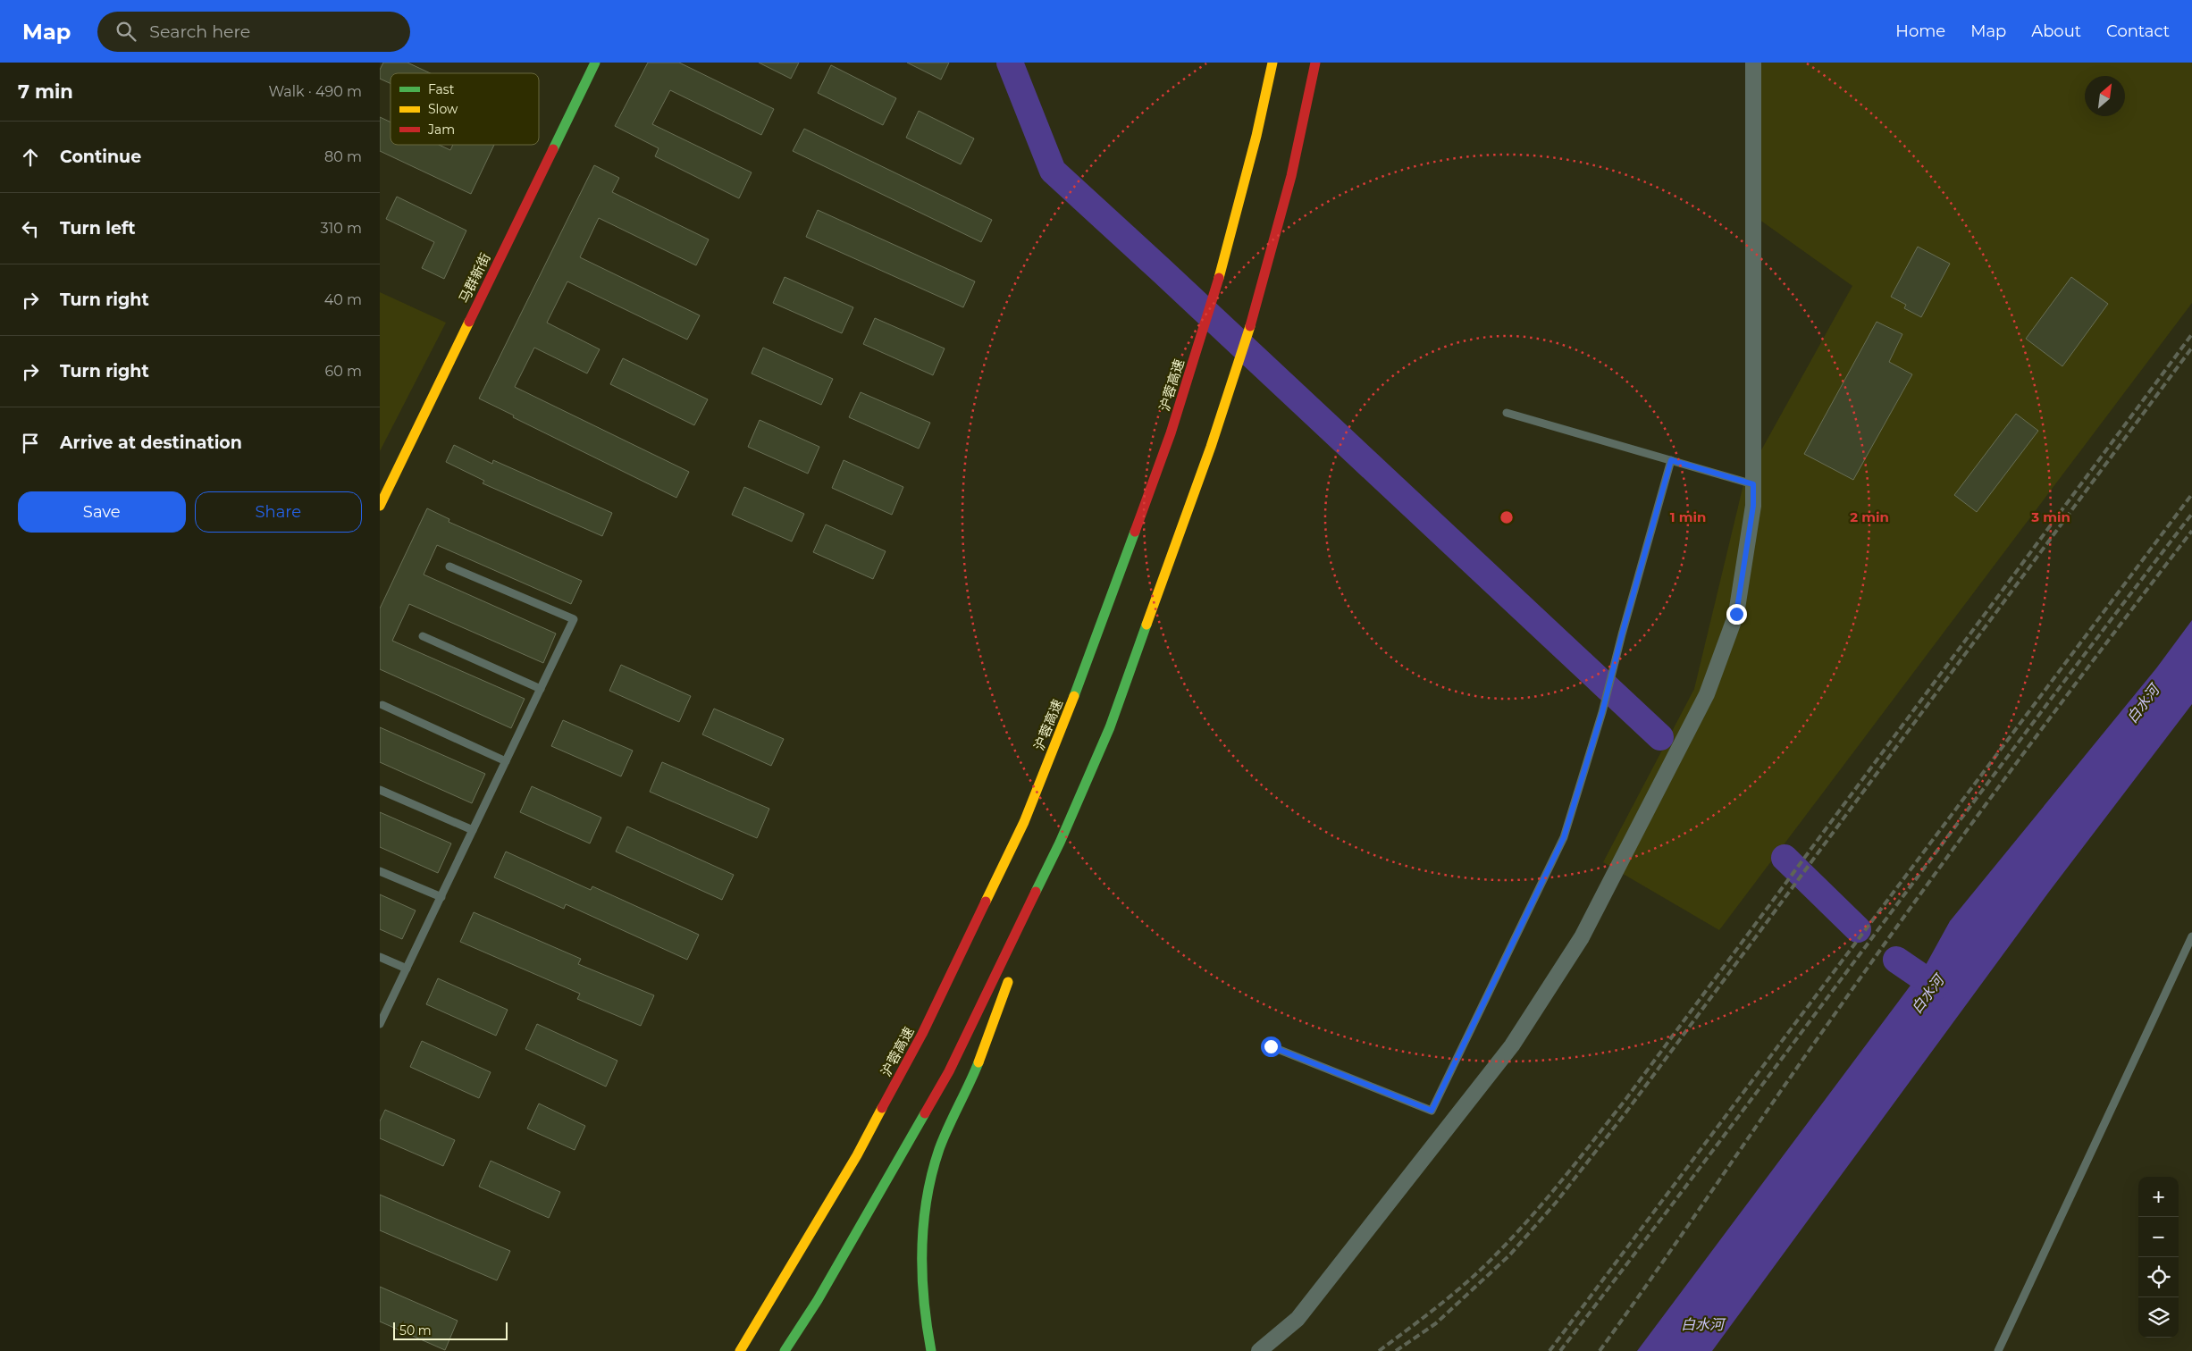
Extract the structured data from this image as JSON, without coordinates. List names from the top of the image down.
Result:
{
  "streets": {
    "main road": ["马群新街", "沪蓉高速"]
  },
  "water": ["白水河"],
  "legend": ["Fast", "Slow", "Jam"],
  "scale_bar": "50 m",
  "north": "top right",
  "page": {
    "header": "Map",
    "search": "Search here",
    "nav": [
      "Home",
      "Map",
      "About",
      "Contact"
    ],
    "heading": ["7 min", "Walk · 490 m"],
    "list": [
      ["Continue", "80 m"],
      ["Turn left", "310 m"],
      ["Turn right", "40 m"],
      ["Turn right", "60 m"],
      "Arrive at destination"
    ],
    "buttons": ["Save", "Share"],
    "map_buttons": ["+", "−"],
    "scale": "50 m"
  },
  "rings": ["1 min", "2 min", "3 min"]
}
